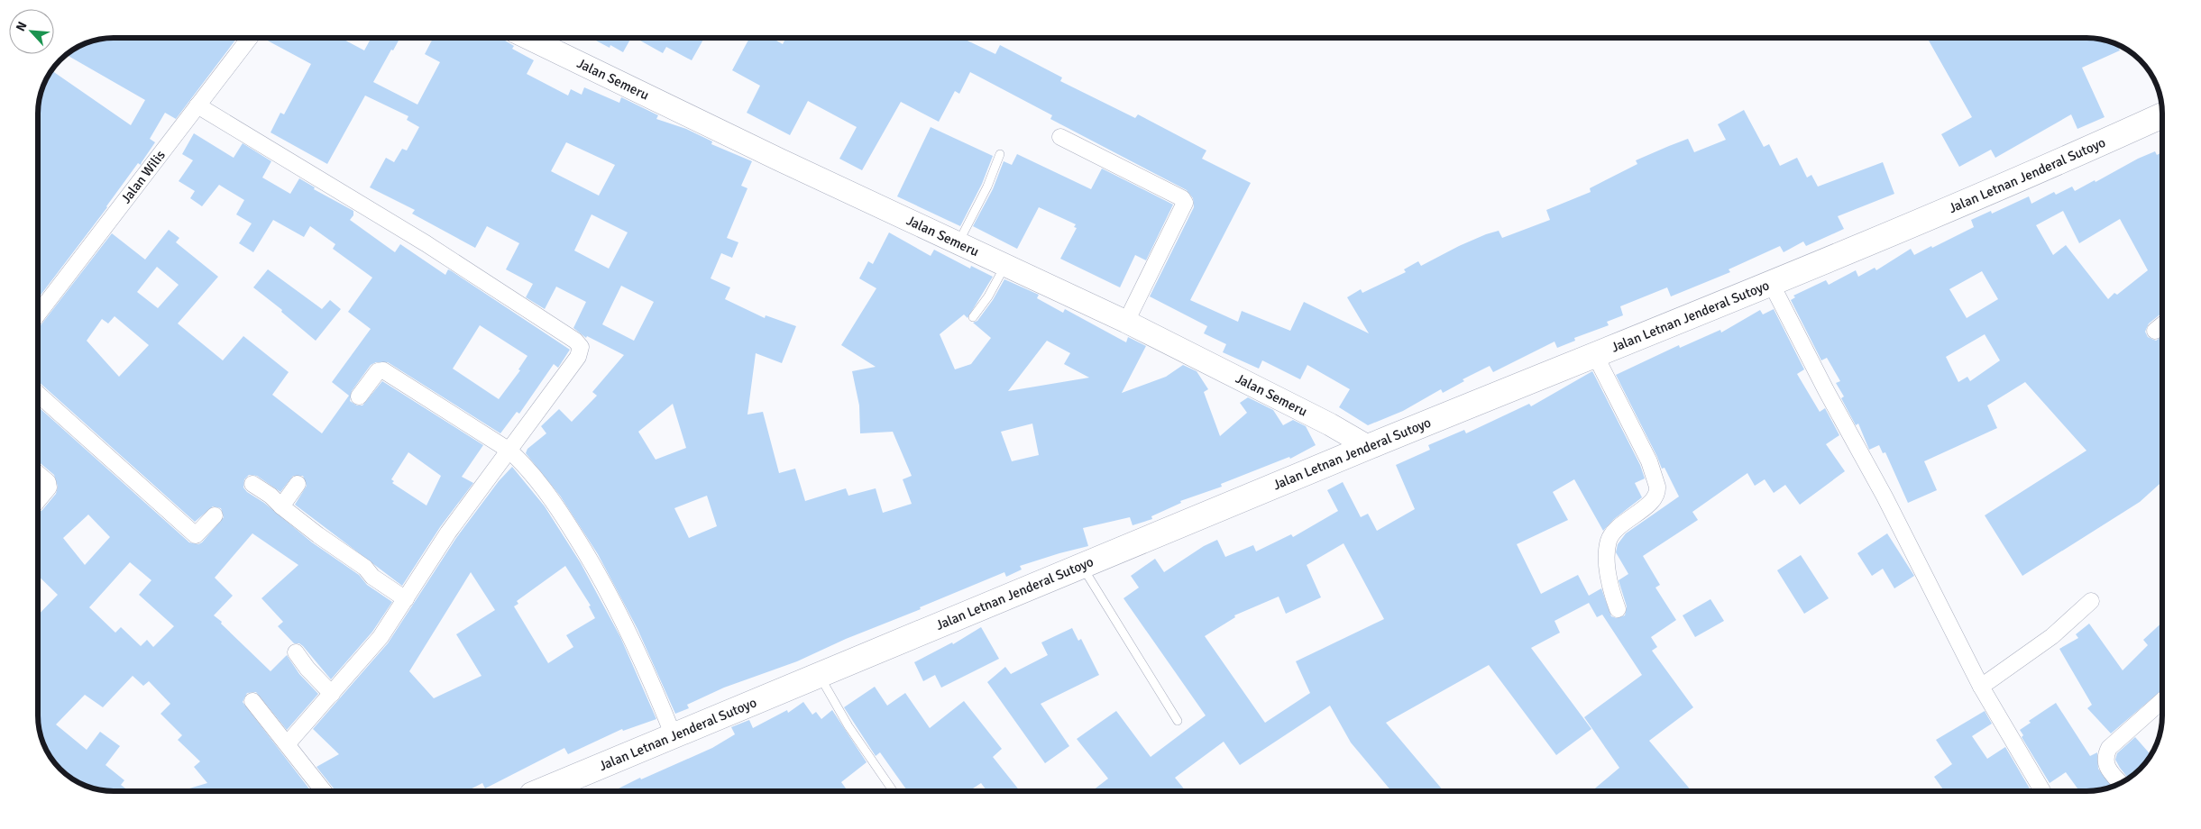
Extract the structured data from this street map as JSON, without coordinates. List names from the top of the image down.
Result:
{
  "streets": {
    "main road": ["Jalan Letnan Jenderal Sutoyo"],
    "street": ["Jalan Semeru", "Jalan Wilis"]
  },
  "crossings": [
    ["Jalan Semeru", "Jalan Letnan Jenderal Sutoyo"]
  ],
  "north": "top left"
}
